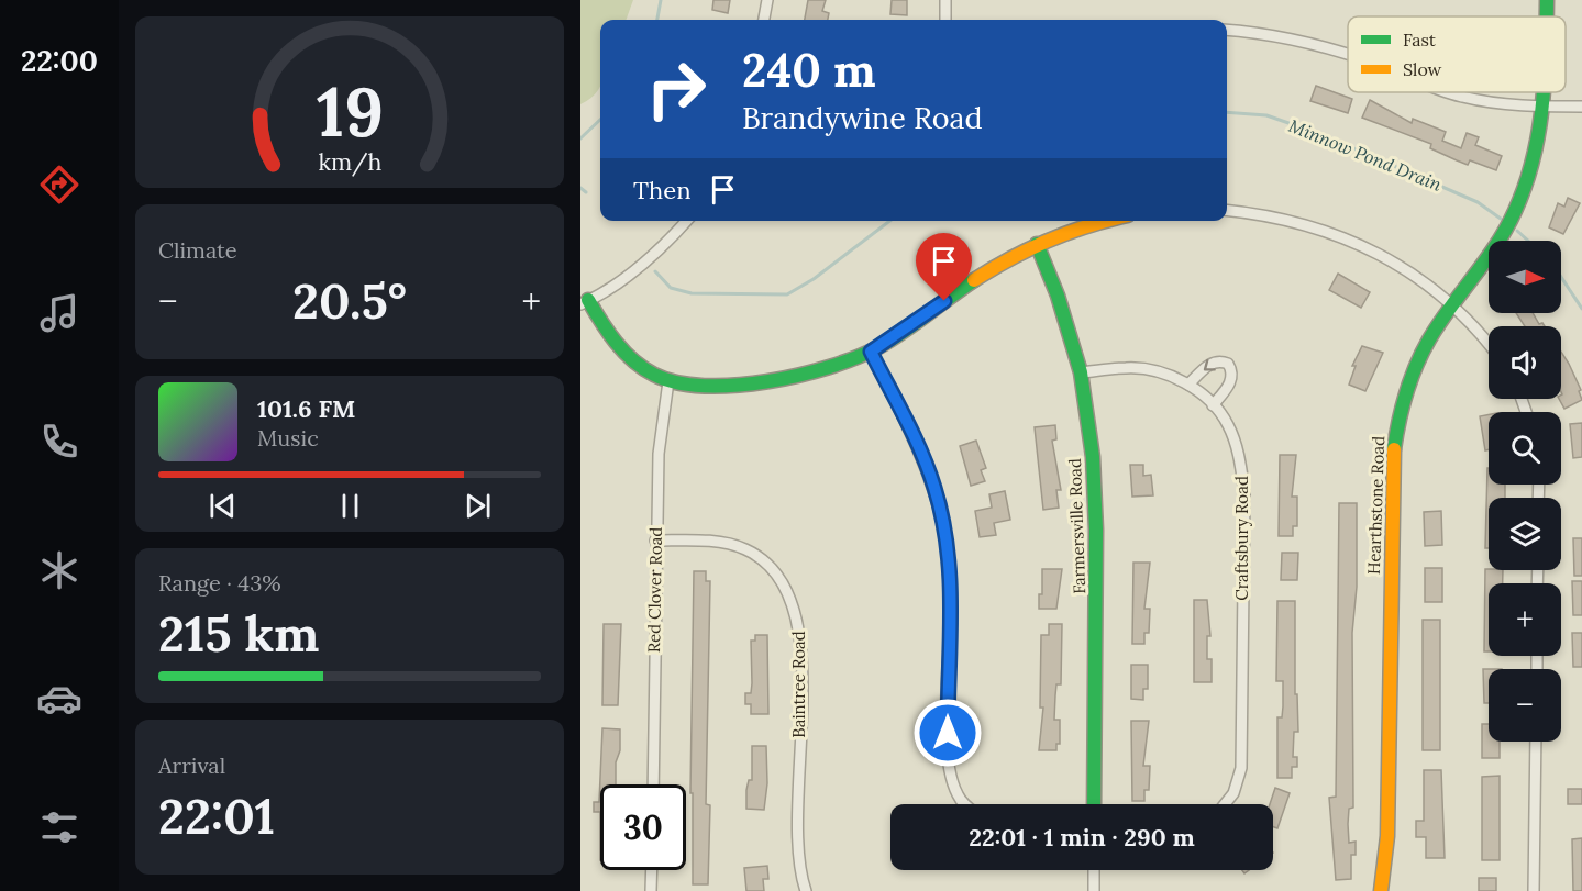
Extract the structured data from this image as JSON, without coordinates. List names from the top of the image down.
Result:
{
  "streets": {
    "street": [
      "Hearthstone Road",
      "Farmersville Road",
      "Craftsbury Road",
      "Red Clover Road",
      "Baintree Road"
    ]
  },
  "crossings": [
    ["Farmersville Road", "Craftsbury Road"],
    ["Red Clover Road", "Baintree Road"]
  ],
  "water": ["Minnow Pond Drain"],
  "legend": ["Fast", "Slow"],
  "north": "right",
  "page": {
    "tabs": "22:00",
    "turn": ["240 m", "Brandywine Road"],
    "then": "Then",
    "tile": [
      "Climate",
      ["Range · 43%", "215 km"],
      ["Arrival", "22:01"]
    ],
    "map_buttons": ["+", "−"],
    "heat": ["−", "20.5°", "+"],
    "song": ["101.6 FM", "Music"],
    "limit": "30",
    "trip": "22:01 · 1 min · 290 m",
    "gauge": ["19", "km/h"]
  }
}
